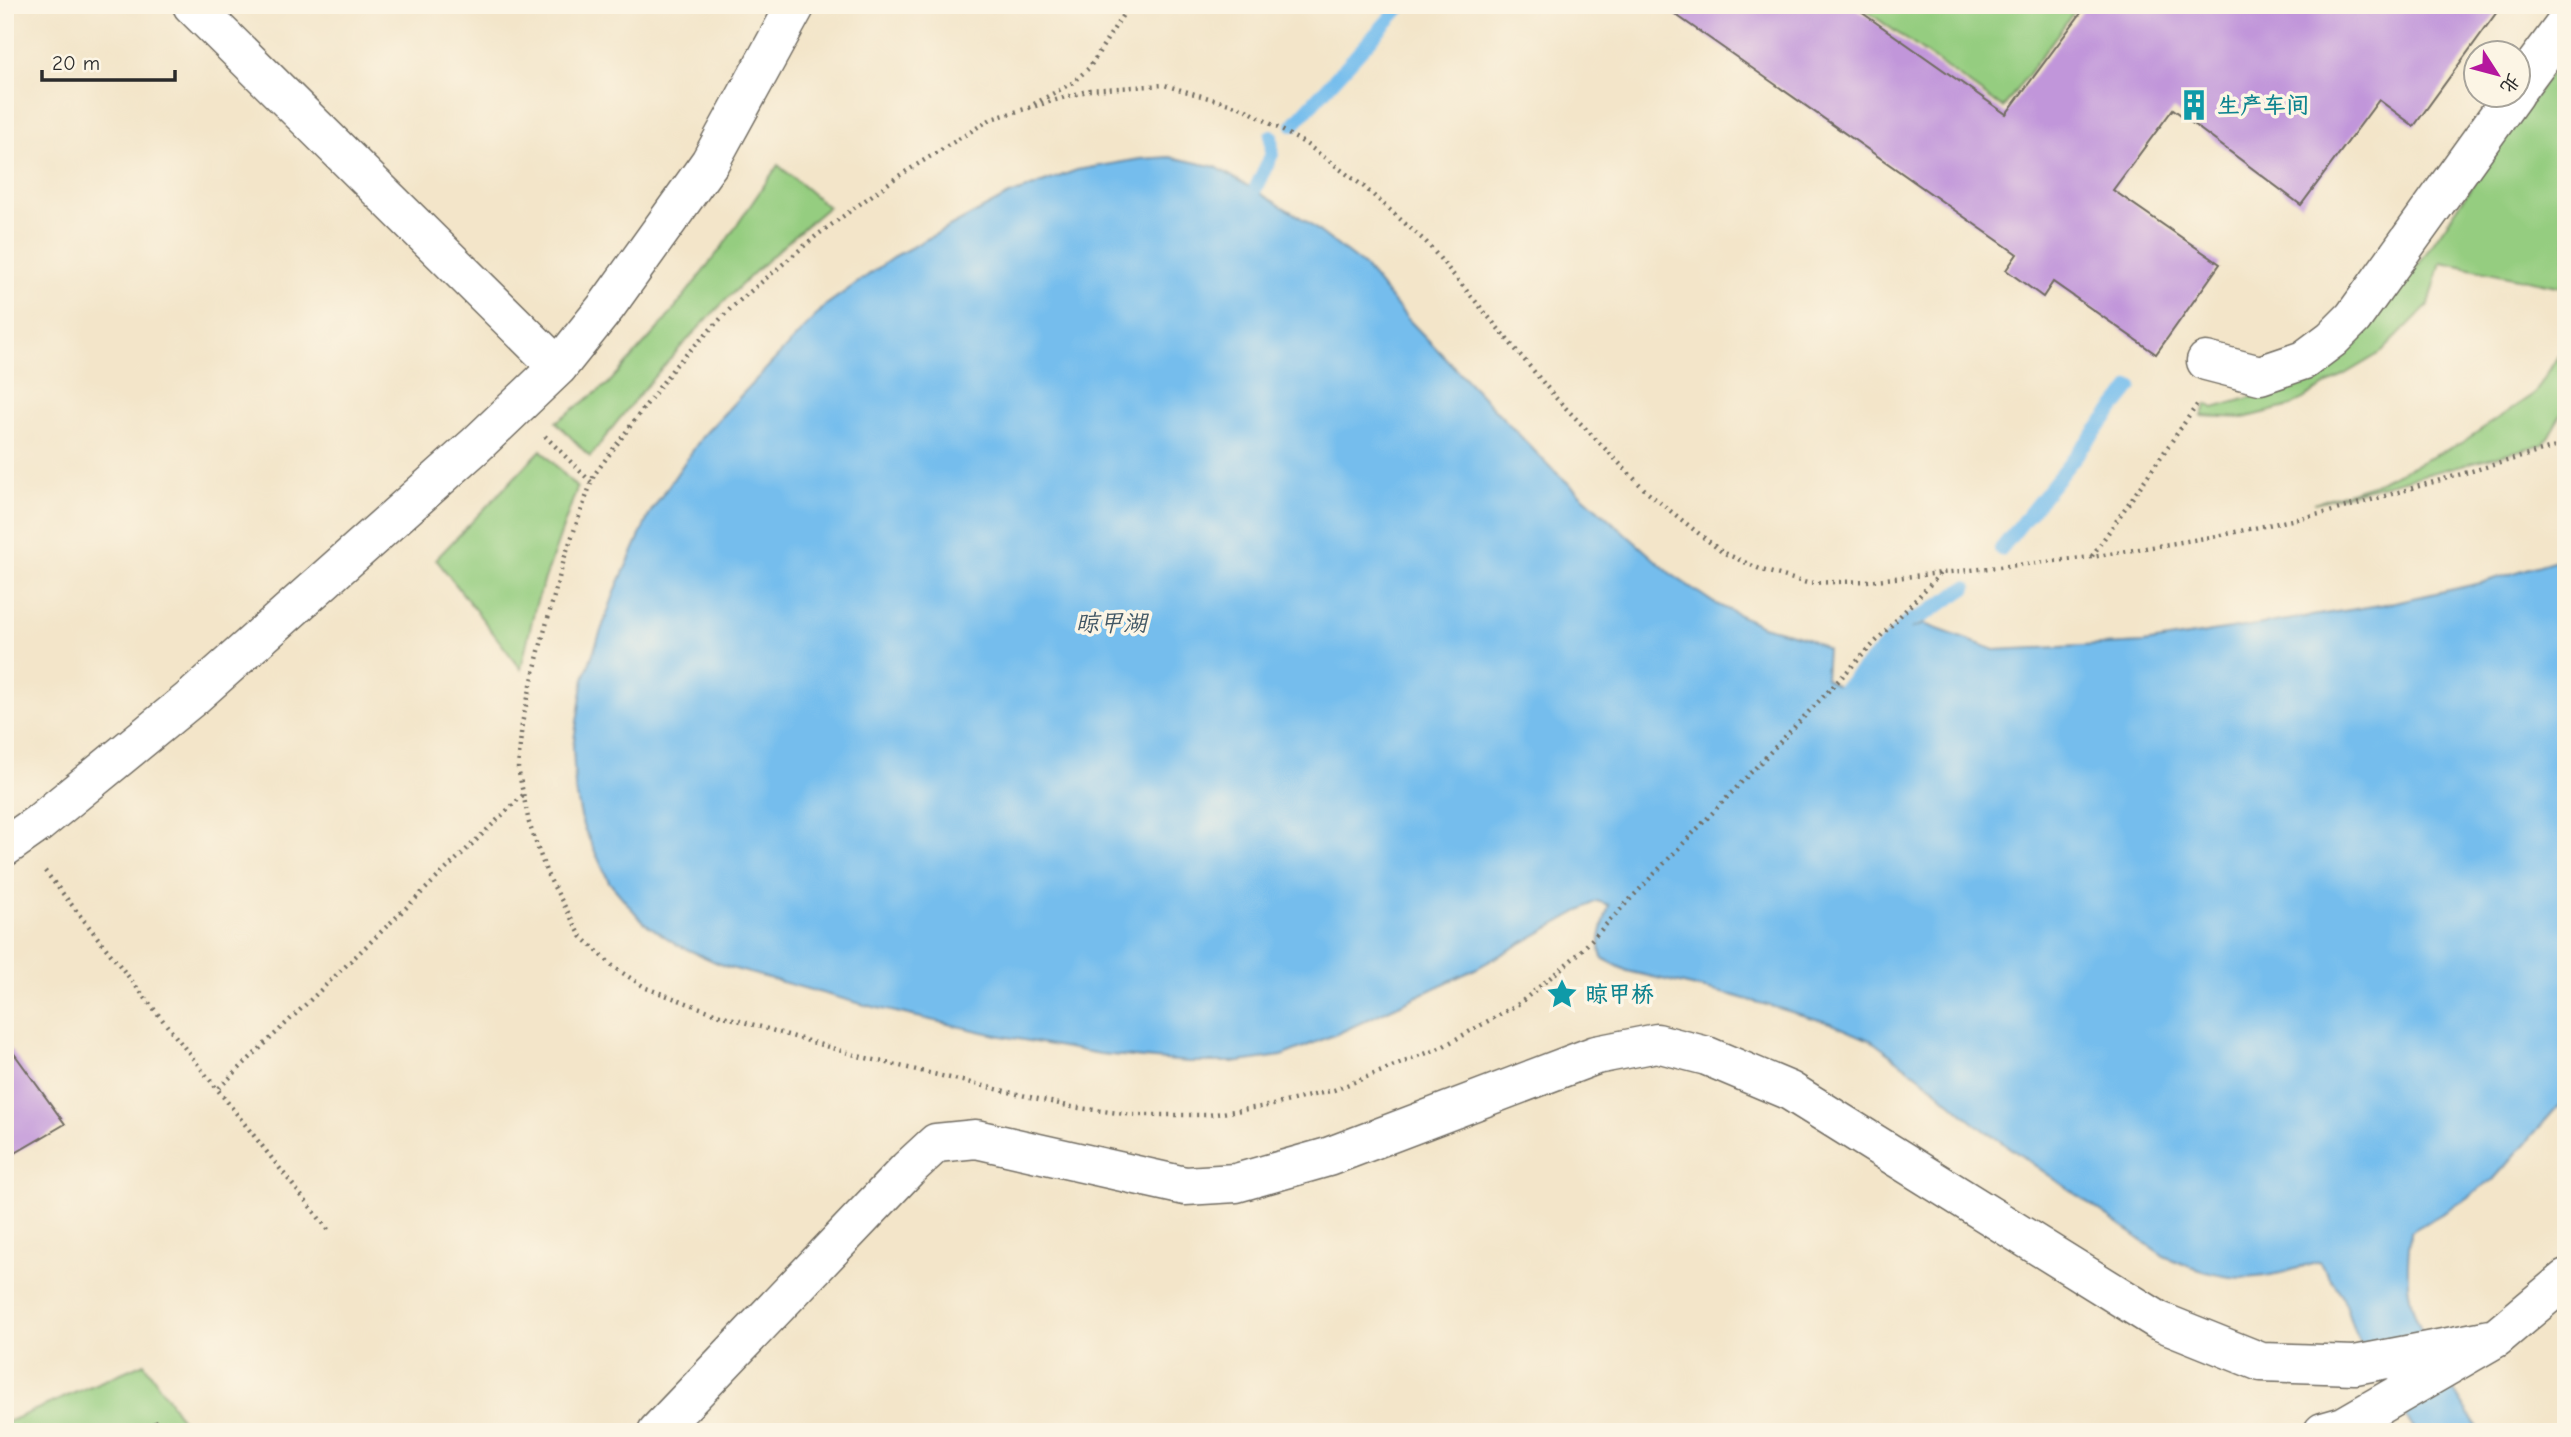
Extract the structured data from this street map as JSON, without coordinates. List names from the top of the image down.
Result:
{
  "water": ["晾甲湖"],
  "places": {
    "building": ["生产车间"],
    "place": ["晾甲桥"]
  },
  "scale_bar": "20 m",
  "north": "bottom right"
}
